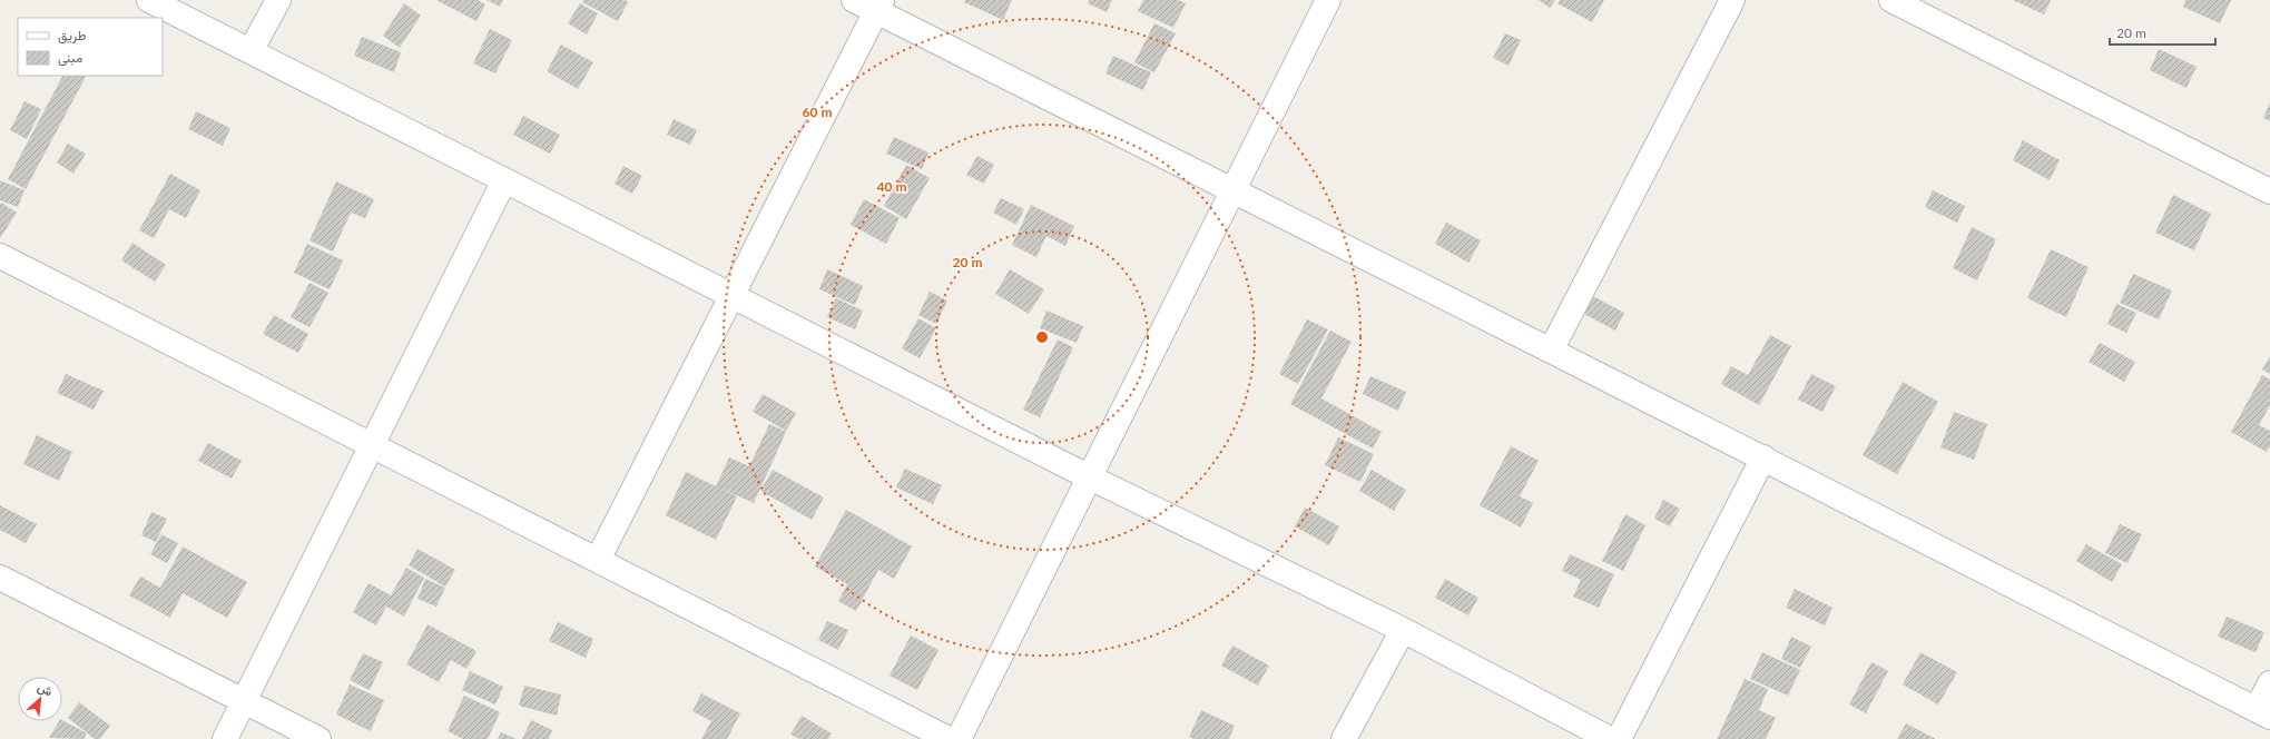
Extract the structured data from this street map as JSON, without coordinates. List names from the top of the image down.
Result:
{
  "legend": ["طريق", "مبنى"],
  "scale_bar": "20 m",
  "north": "top right",
  "rings": ["60 m", "40 m", "20 m"]
}
